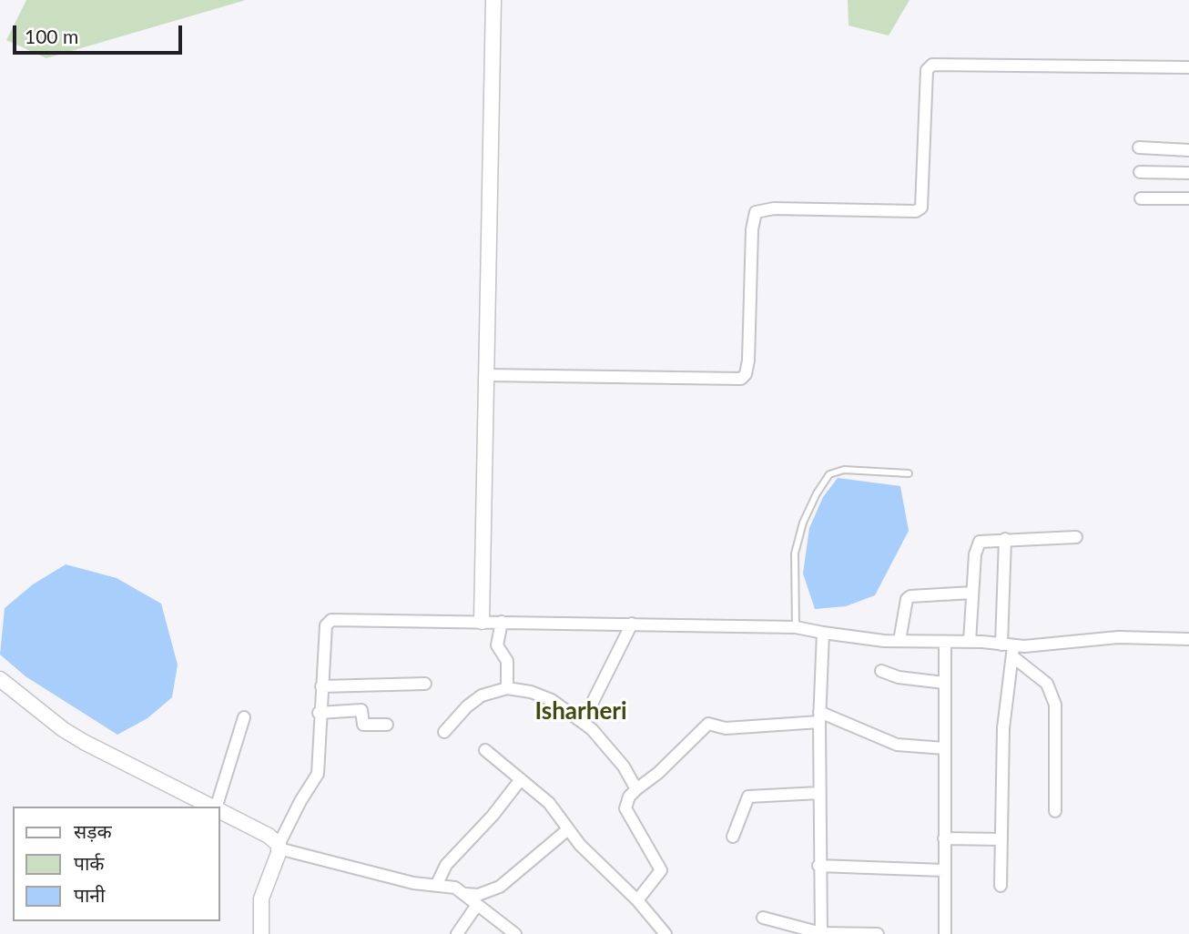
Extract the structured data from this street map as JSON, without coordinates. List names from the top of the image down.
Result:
{
  "districts": ["Isharheri"],
  "legend": ["सड़क", "पार्क", "पानी"],
  "scale_bar": "100 m"
}
